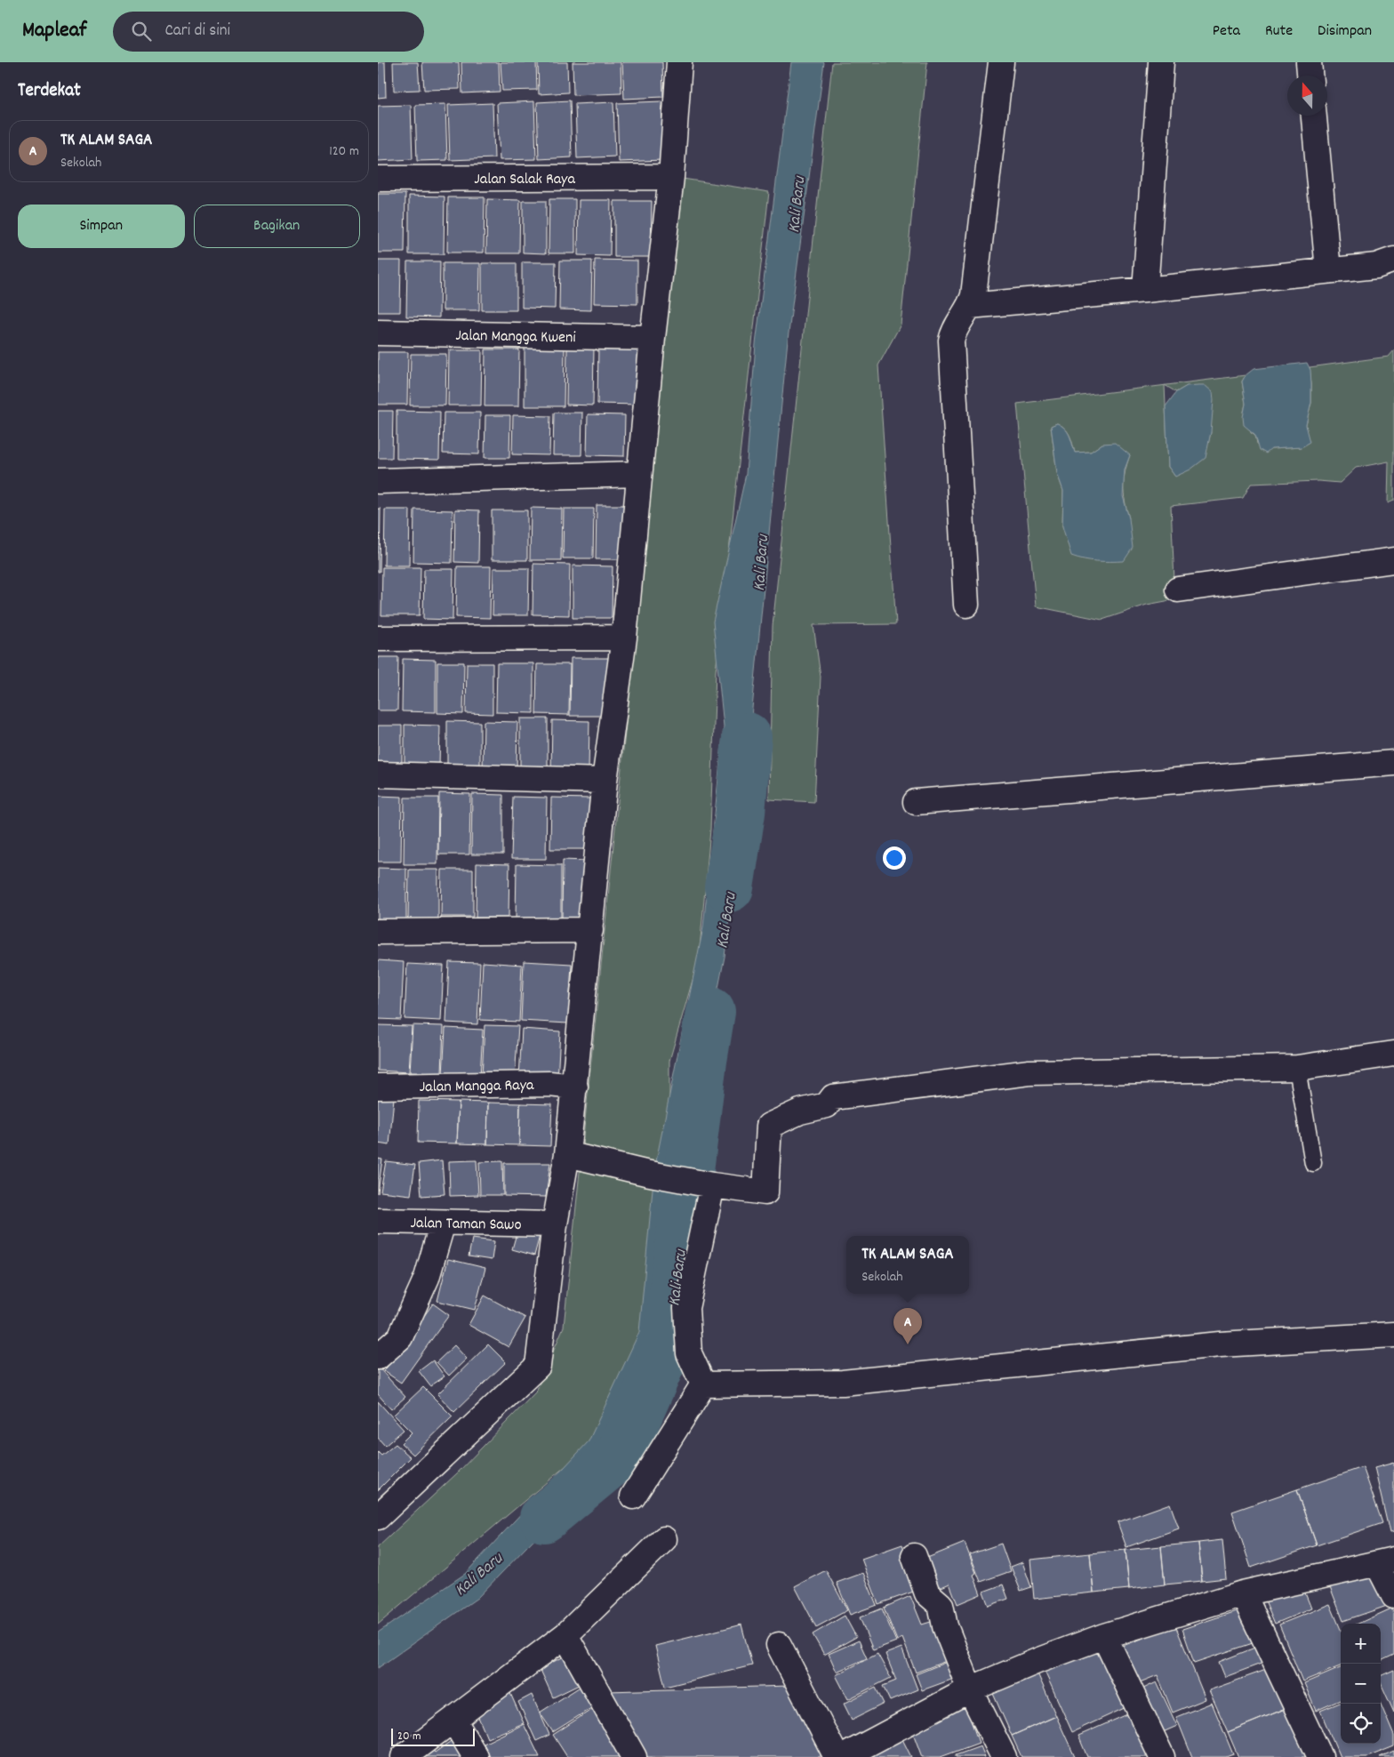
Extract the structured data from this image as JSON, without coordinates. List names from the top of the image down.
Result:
{
  "streets": {
    "street": [
      "Jalan Salak Raya",
      "Jalan Mangga Kweni",
      "Jalan Mangga Raya",
      "Jalan Taman Sawo"
    ]
  },
  "water": ["Kali Baru"],
  "scale_bar": "20 m",
  "north": "top",
  "page": {
    "header": "Mapleaf",
    "search": "Cari di sini",
    "nav": ["Peta", "Rute", "Disimpan"],
    "heading": "Terdekat",
    "list": [
      {
        "mark": "A",
        "name": "TK ALAM SAGA",
        "note": "Sekolah",
        "value": "120 m"
      }
    ],
    "buttons": ["Simpan", "Bagikan"],
    "popup": ["TK ALAM SAGA", "Sekolah"],
    "pins": "A",
    "map_buttons": ["+", "−"],
    "scale": "20 m"
  }
}
